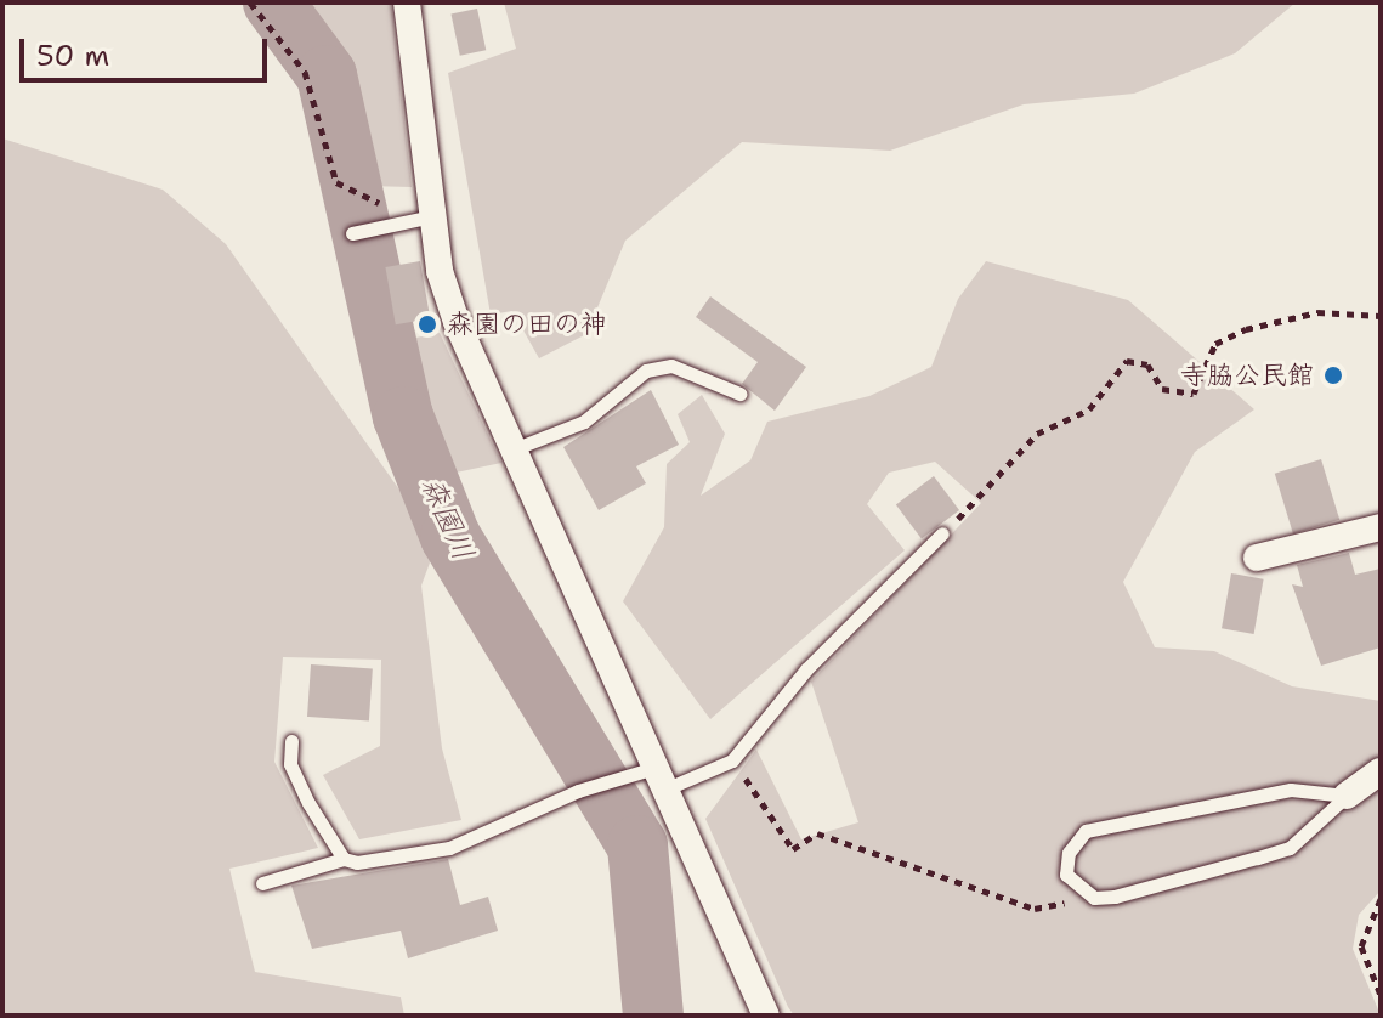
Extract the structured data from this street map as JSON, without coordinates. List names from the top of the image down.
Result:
{
  "water": ["森園川"],
  "places": ["森園の田の神", "寺脇公民館"],
  "scale_bar": "50 m"
}
